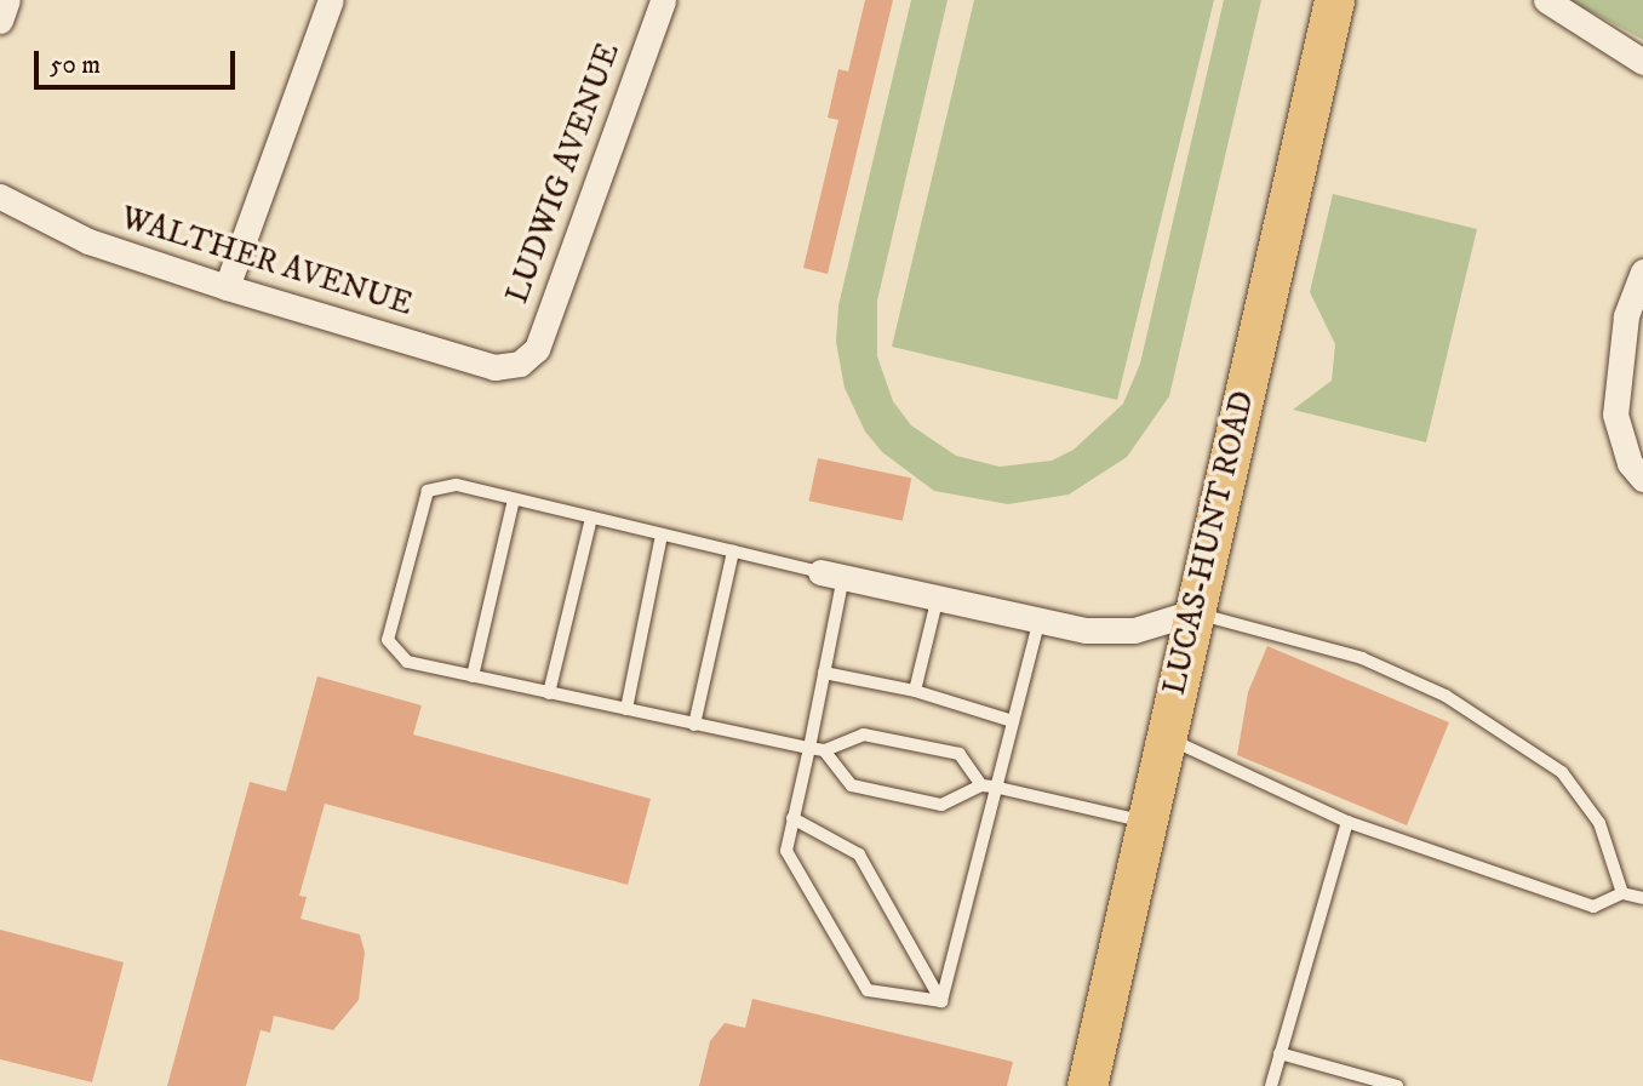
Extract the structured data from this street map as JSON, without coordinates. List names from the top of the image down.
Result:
{
  "streets": {
    "main road": ["LUCAS-HUNT ROAD"],
    "street": ["LUDWIG AVENUE", "WALTHER AVENUE"]
  },
  "crossings": [
    ["LUDWIG AVENUE", "WALTHER AVENUE"]
  ],
  "scale_bar": "50 m"
}
